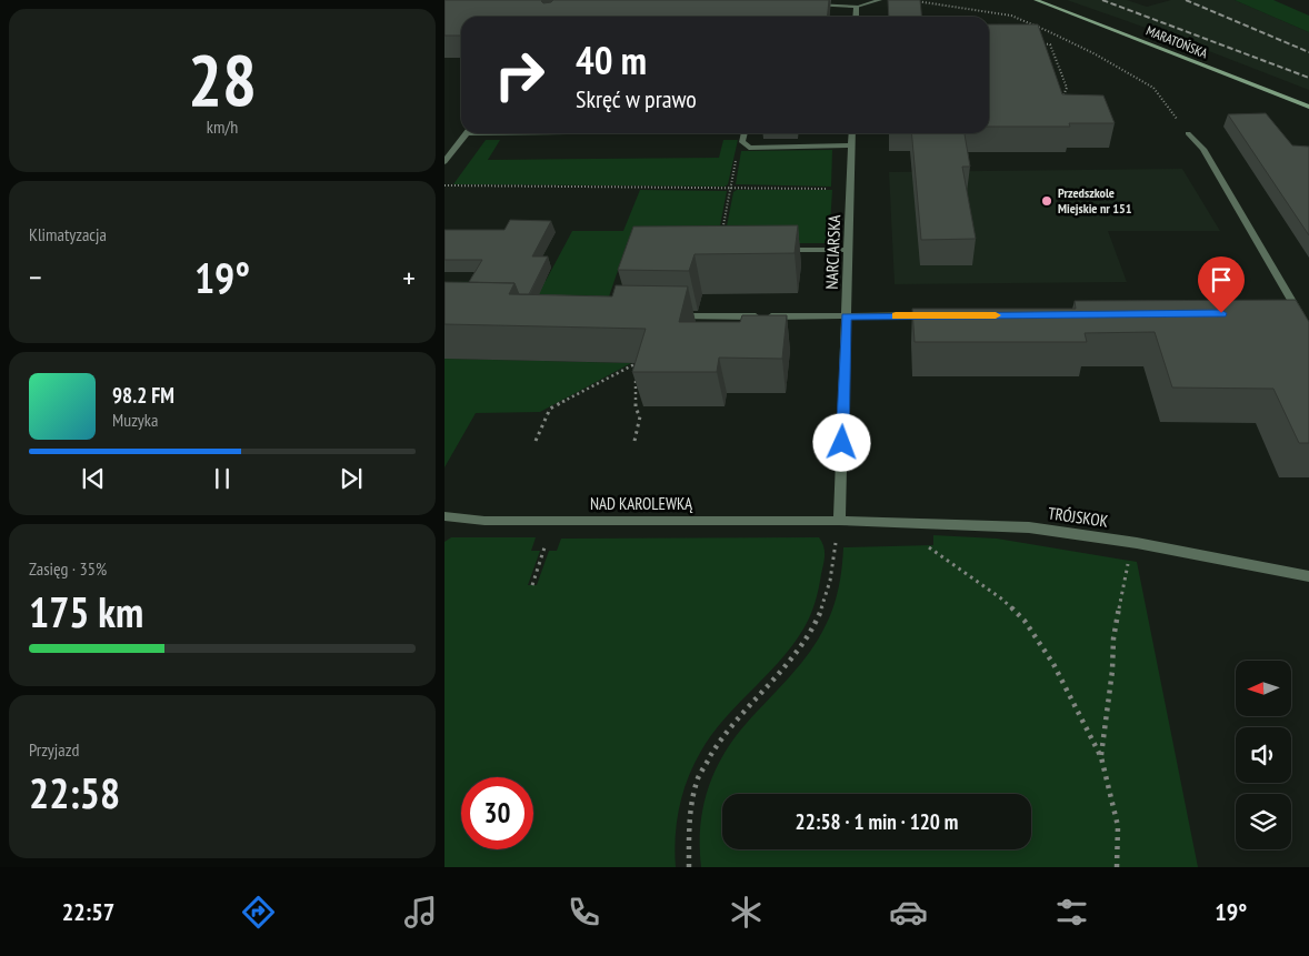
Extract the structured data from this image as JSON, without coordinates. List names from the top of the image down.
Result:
{
  "streets": {
    "street": [
      "MARATOŃSKA",
      "NARCIARSKA",
      "NAD KAROLEWKĄ",
      "TRÓJSKOK"
    ]
  },
  "crossings": [
    ["NARCIARSKA", "NAD KAROLEWKĄ"],
    ["NARCIARSKA", "TRÓJSKOK"],
    ["NAD KAROLEWKĄ", "TRÓJSKOK"]
  ],
  "places": ["Przedszkole Miejskie nr 151"],
  "north": "left",
  "page": {
    "tile": [
      ["28", "km/h"],
      "Klimatyzacja",
      ["Zasięg · 35%", "175 km"],
      ["Przyjazd", "22:58"]
    ],
    "turn": ["40 m", "Skręć w prawo"],
    "heat": ["−", "19°", "+"],
    "song": ["98.2 FM", "Muzyka"],
    "limit": "30",
    "trip": "22:58 · 1 min · 120 m",
    "tabs": ["22:57", "19°"]
  }
}
